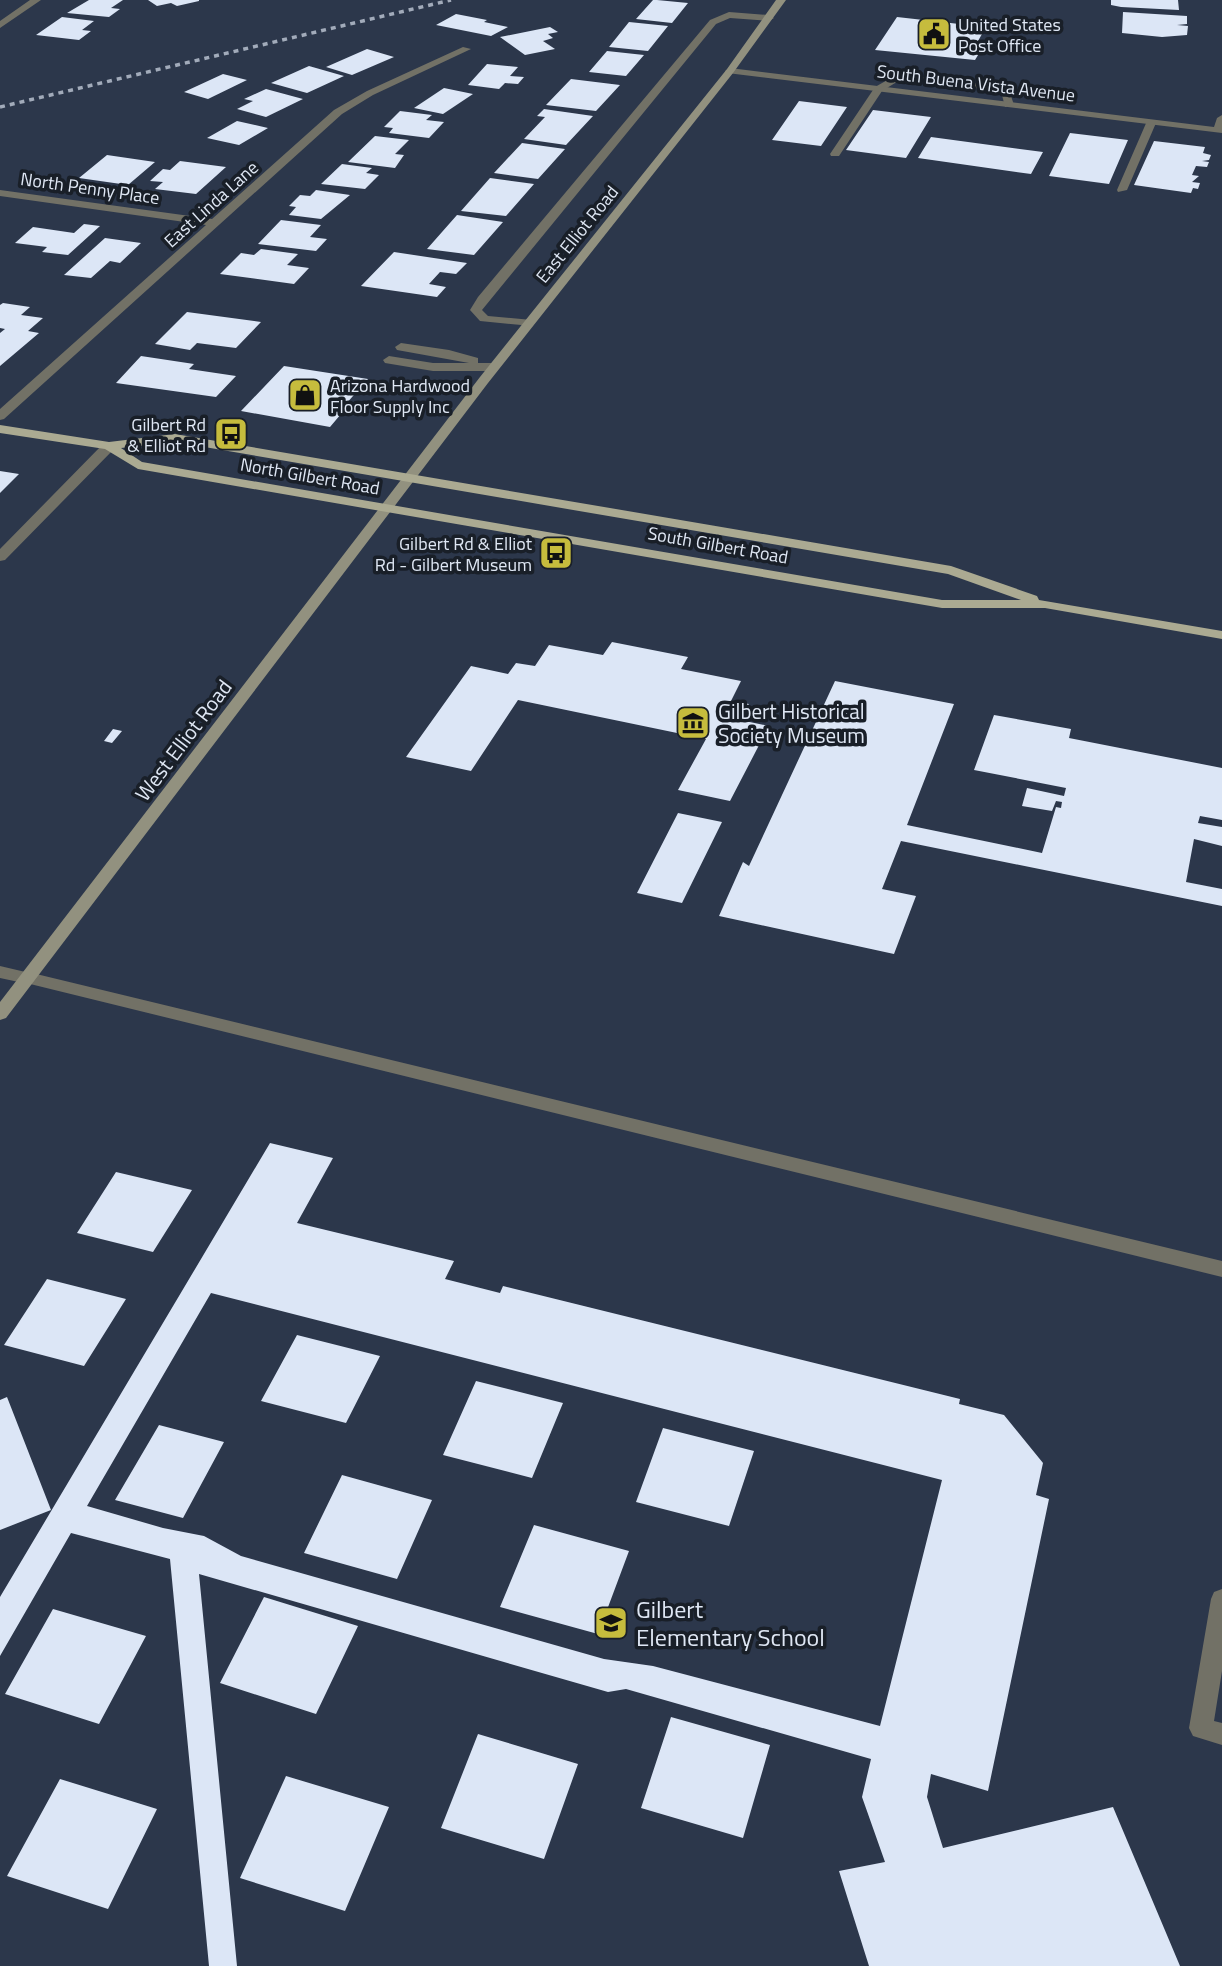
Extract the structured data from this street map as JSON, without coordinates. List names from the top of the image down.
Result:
{
  "streets": {
    "main road": [
      "East Elliot Road",
      "North Gilbert Road",
      "South Gilbert Road",
      "West Elliot Road"
    ],
    "street": ["South Buena Vista Avenue", "North Penny Place", "East Linda Lane"]
  },
  "crossings": [
    ["South Buena Vista Avenue", "East Elliot Road"],
    ["North Penny Place", "East Linda Lane"],
    ["East Elliot Road", "North Gilbert Road"],
    ["East Elliot Road", "South Gilbert Road"],
    ["East Elliot Road", "West Elliot Road"],
    ["North Gilbert Road", "South Gilbert Road"],
    ["North Gilbert Road", "West Elliot Road"],
    ["South Gilbert Road", "West Elliot Road"]
  ],
  "places": {
    "public building": ["United States Post Office"],
    "shop": ["Arizona Hardwood Floor Supply Inc"],
    "bus stop": ["Gilbert Rd & Elliot Rd", "Gilbert Rd & Elliot Rd - Gilbert Museum"],
    "museum": ["Gilbert Historical Society Museum"],
    "school or university": ["Gilbert Elementary School"]
  }
}
